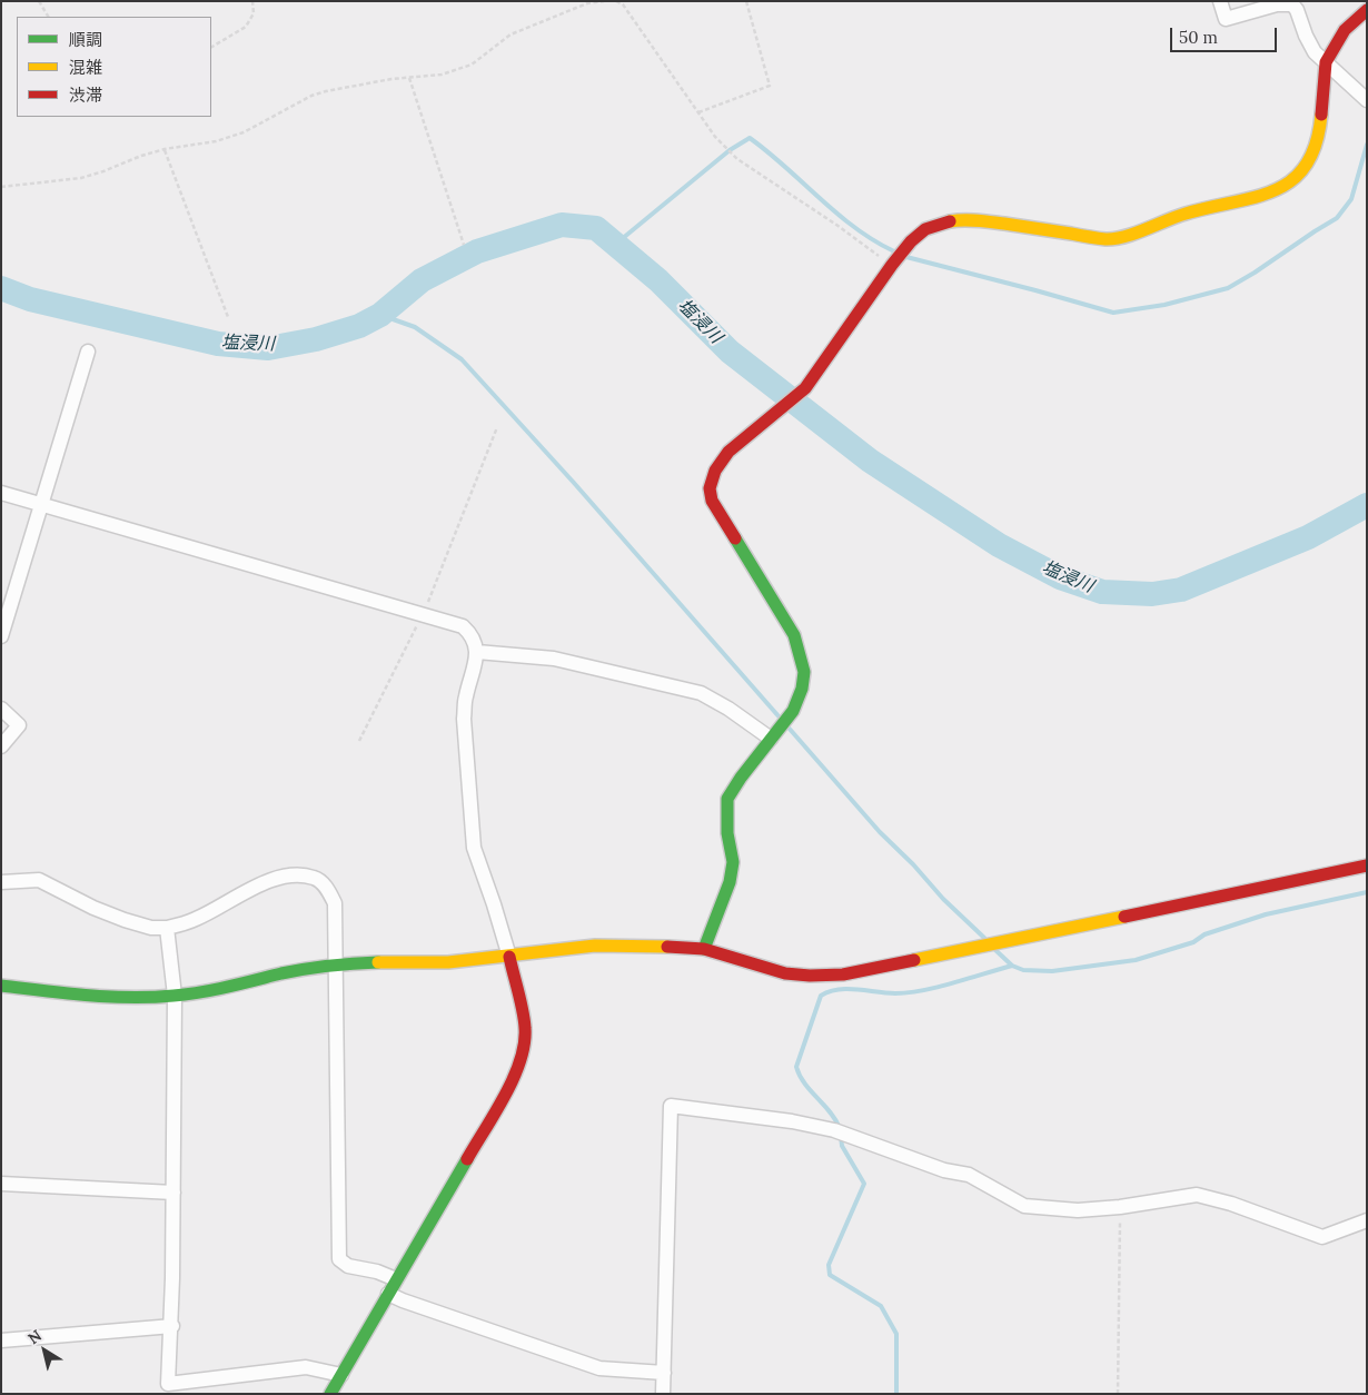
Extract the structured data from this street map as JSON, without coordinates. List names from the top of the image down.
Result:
{
  "water": ["塩浸川"],
  "legend": ["順調", "混雑", "渋滞"],
  "scale_bar": "50 m",
  "north": "top left"
}
